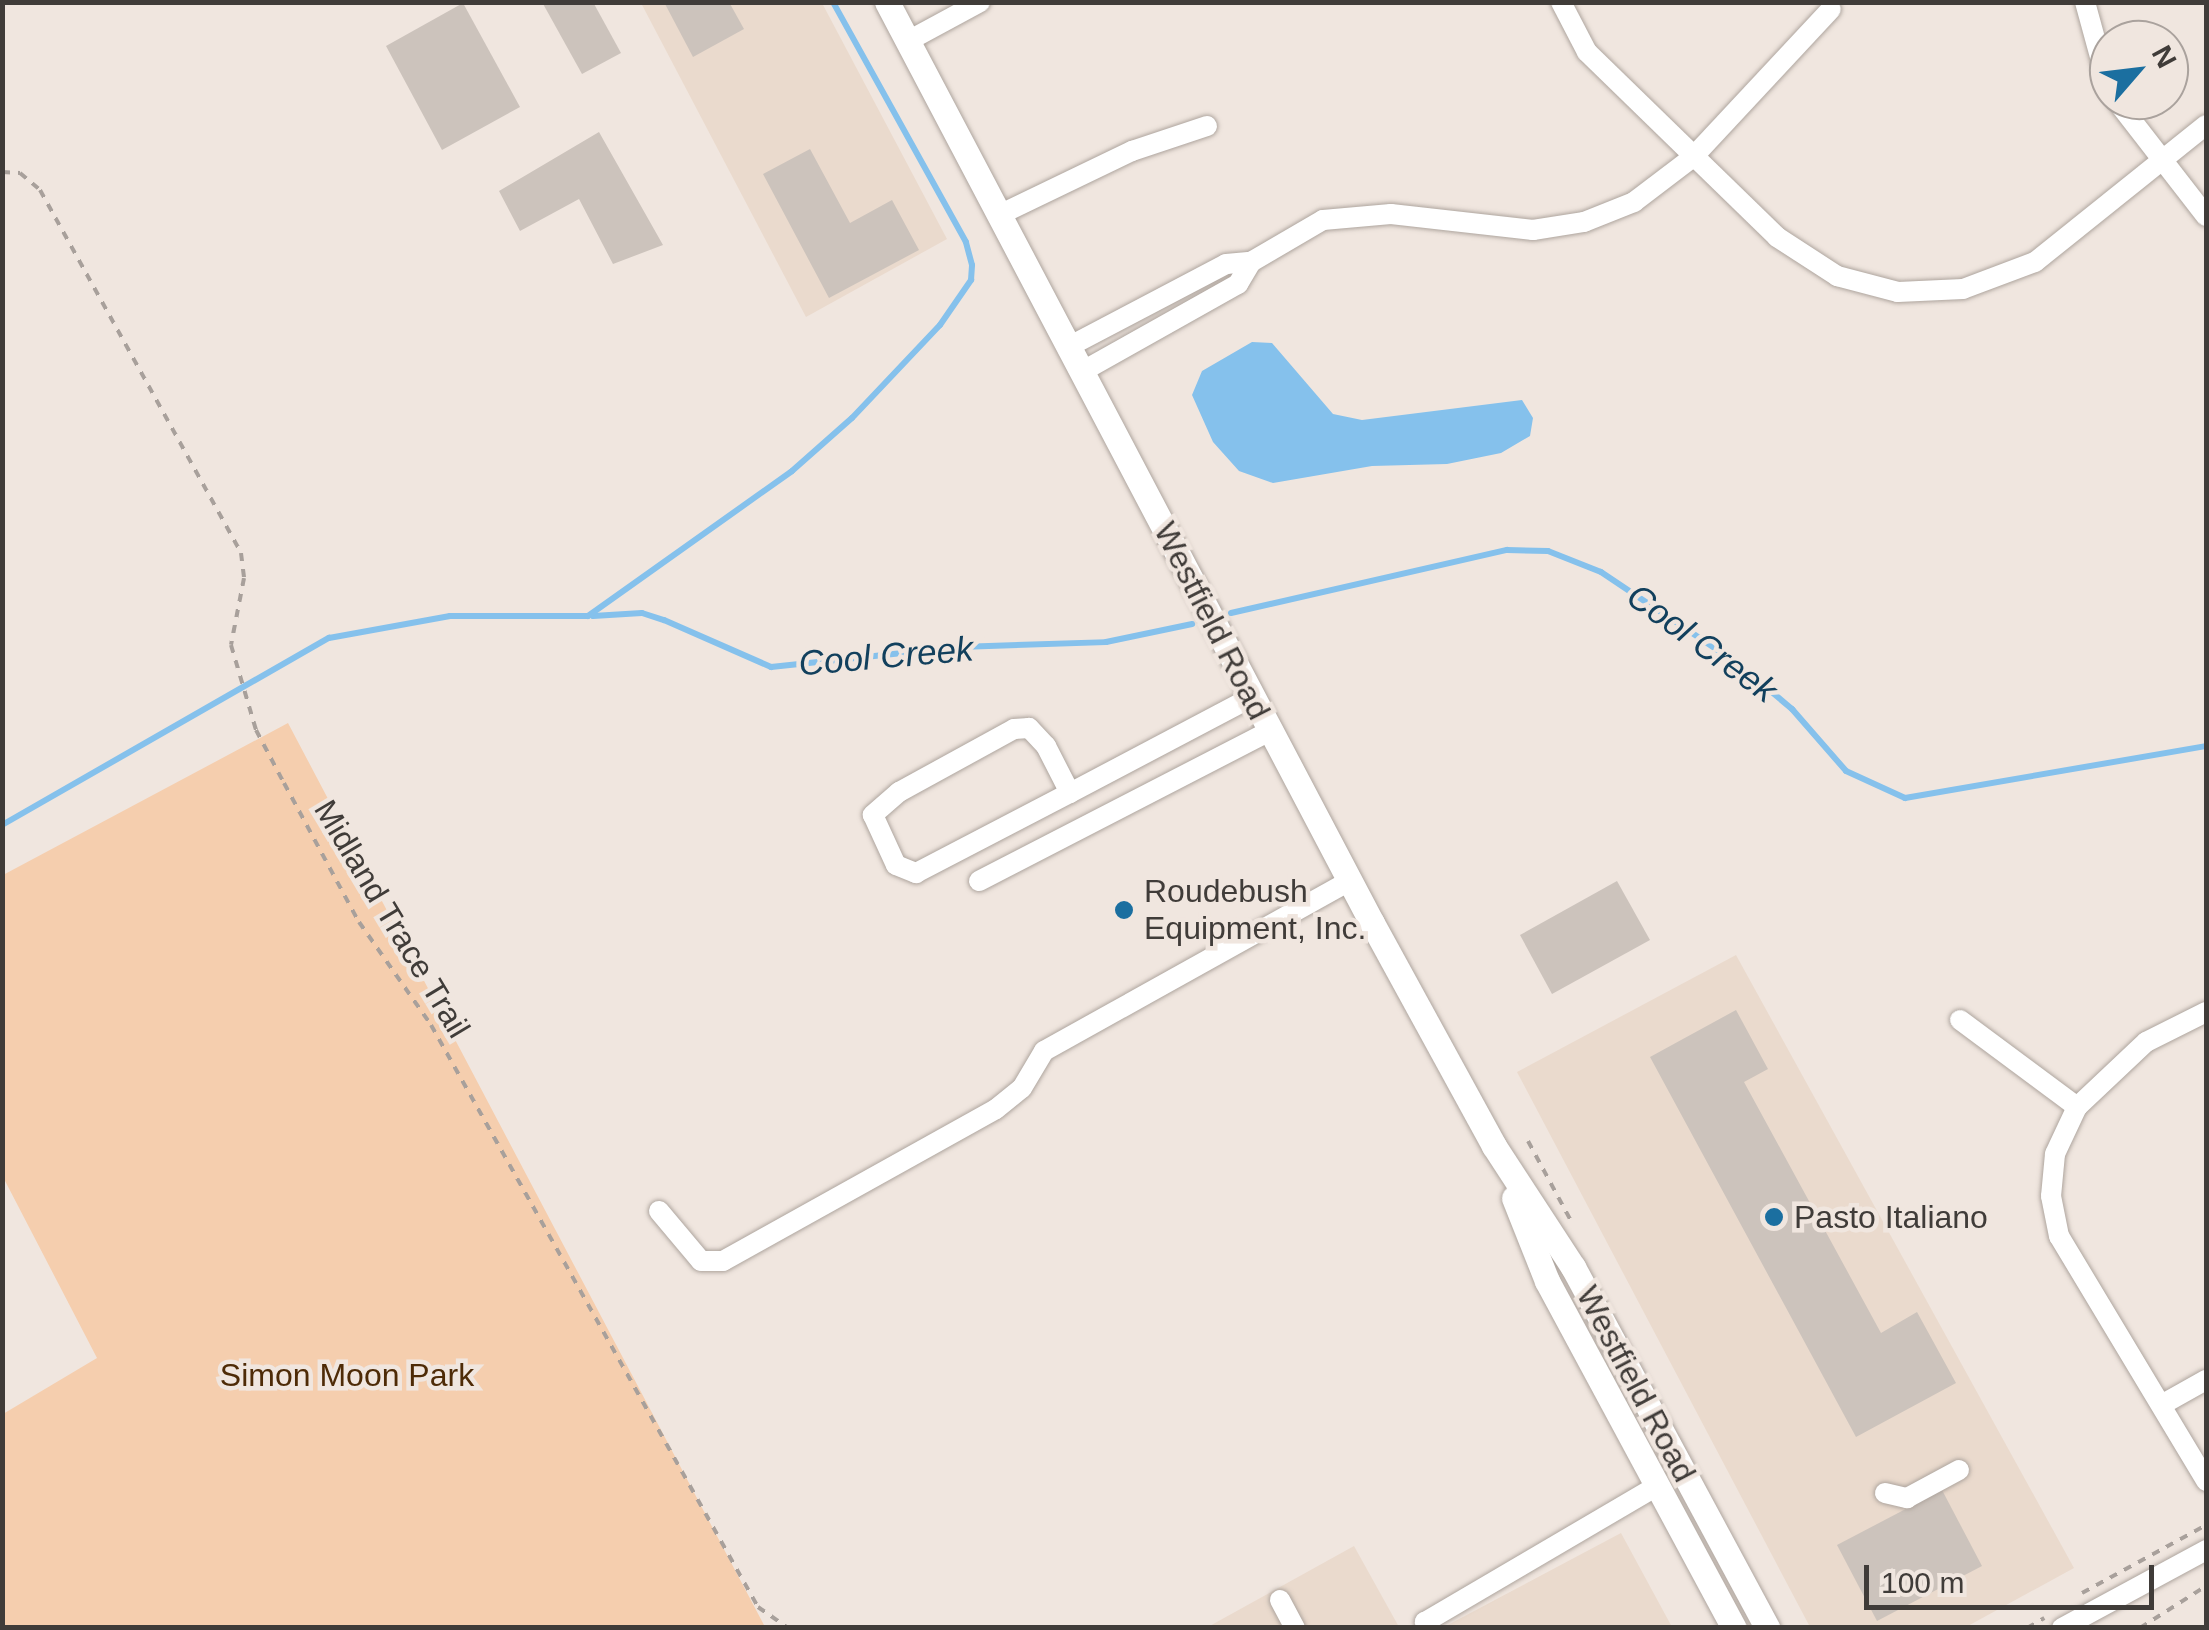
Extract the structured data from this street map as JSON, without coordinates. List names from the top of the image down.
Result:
{
  "streets": {
    "main road": ["Westfield Road"],
    "path": ["Midland Trace Trail"]
  },
  "water": ["Cool Creek"],
  "parks": ["Simon Moon Park"],
  "places": ["Roudebush Equipment, Inc.", "Pasto Italiano"],
  "scale_bar": "100 m",
  "north": "top right"
}
